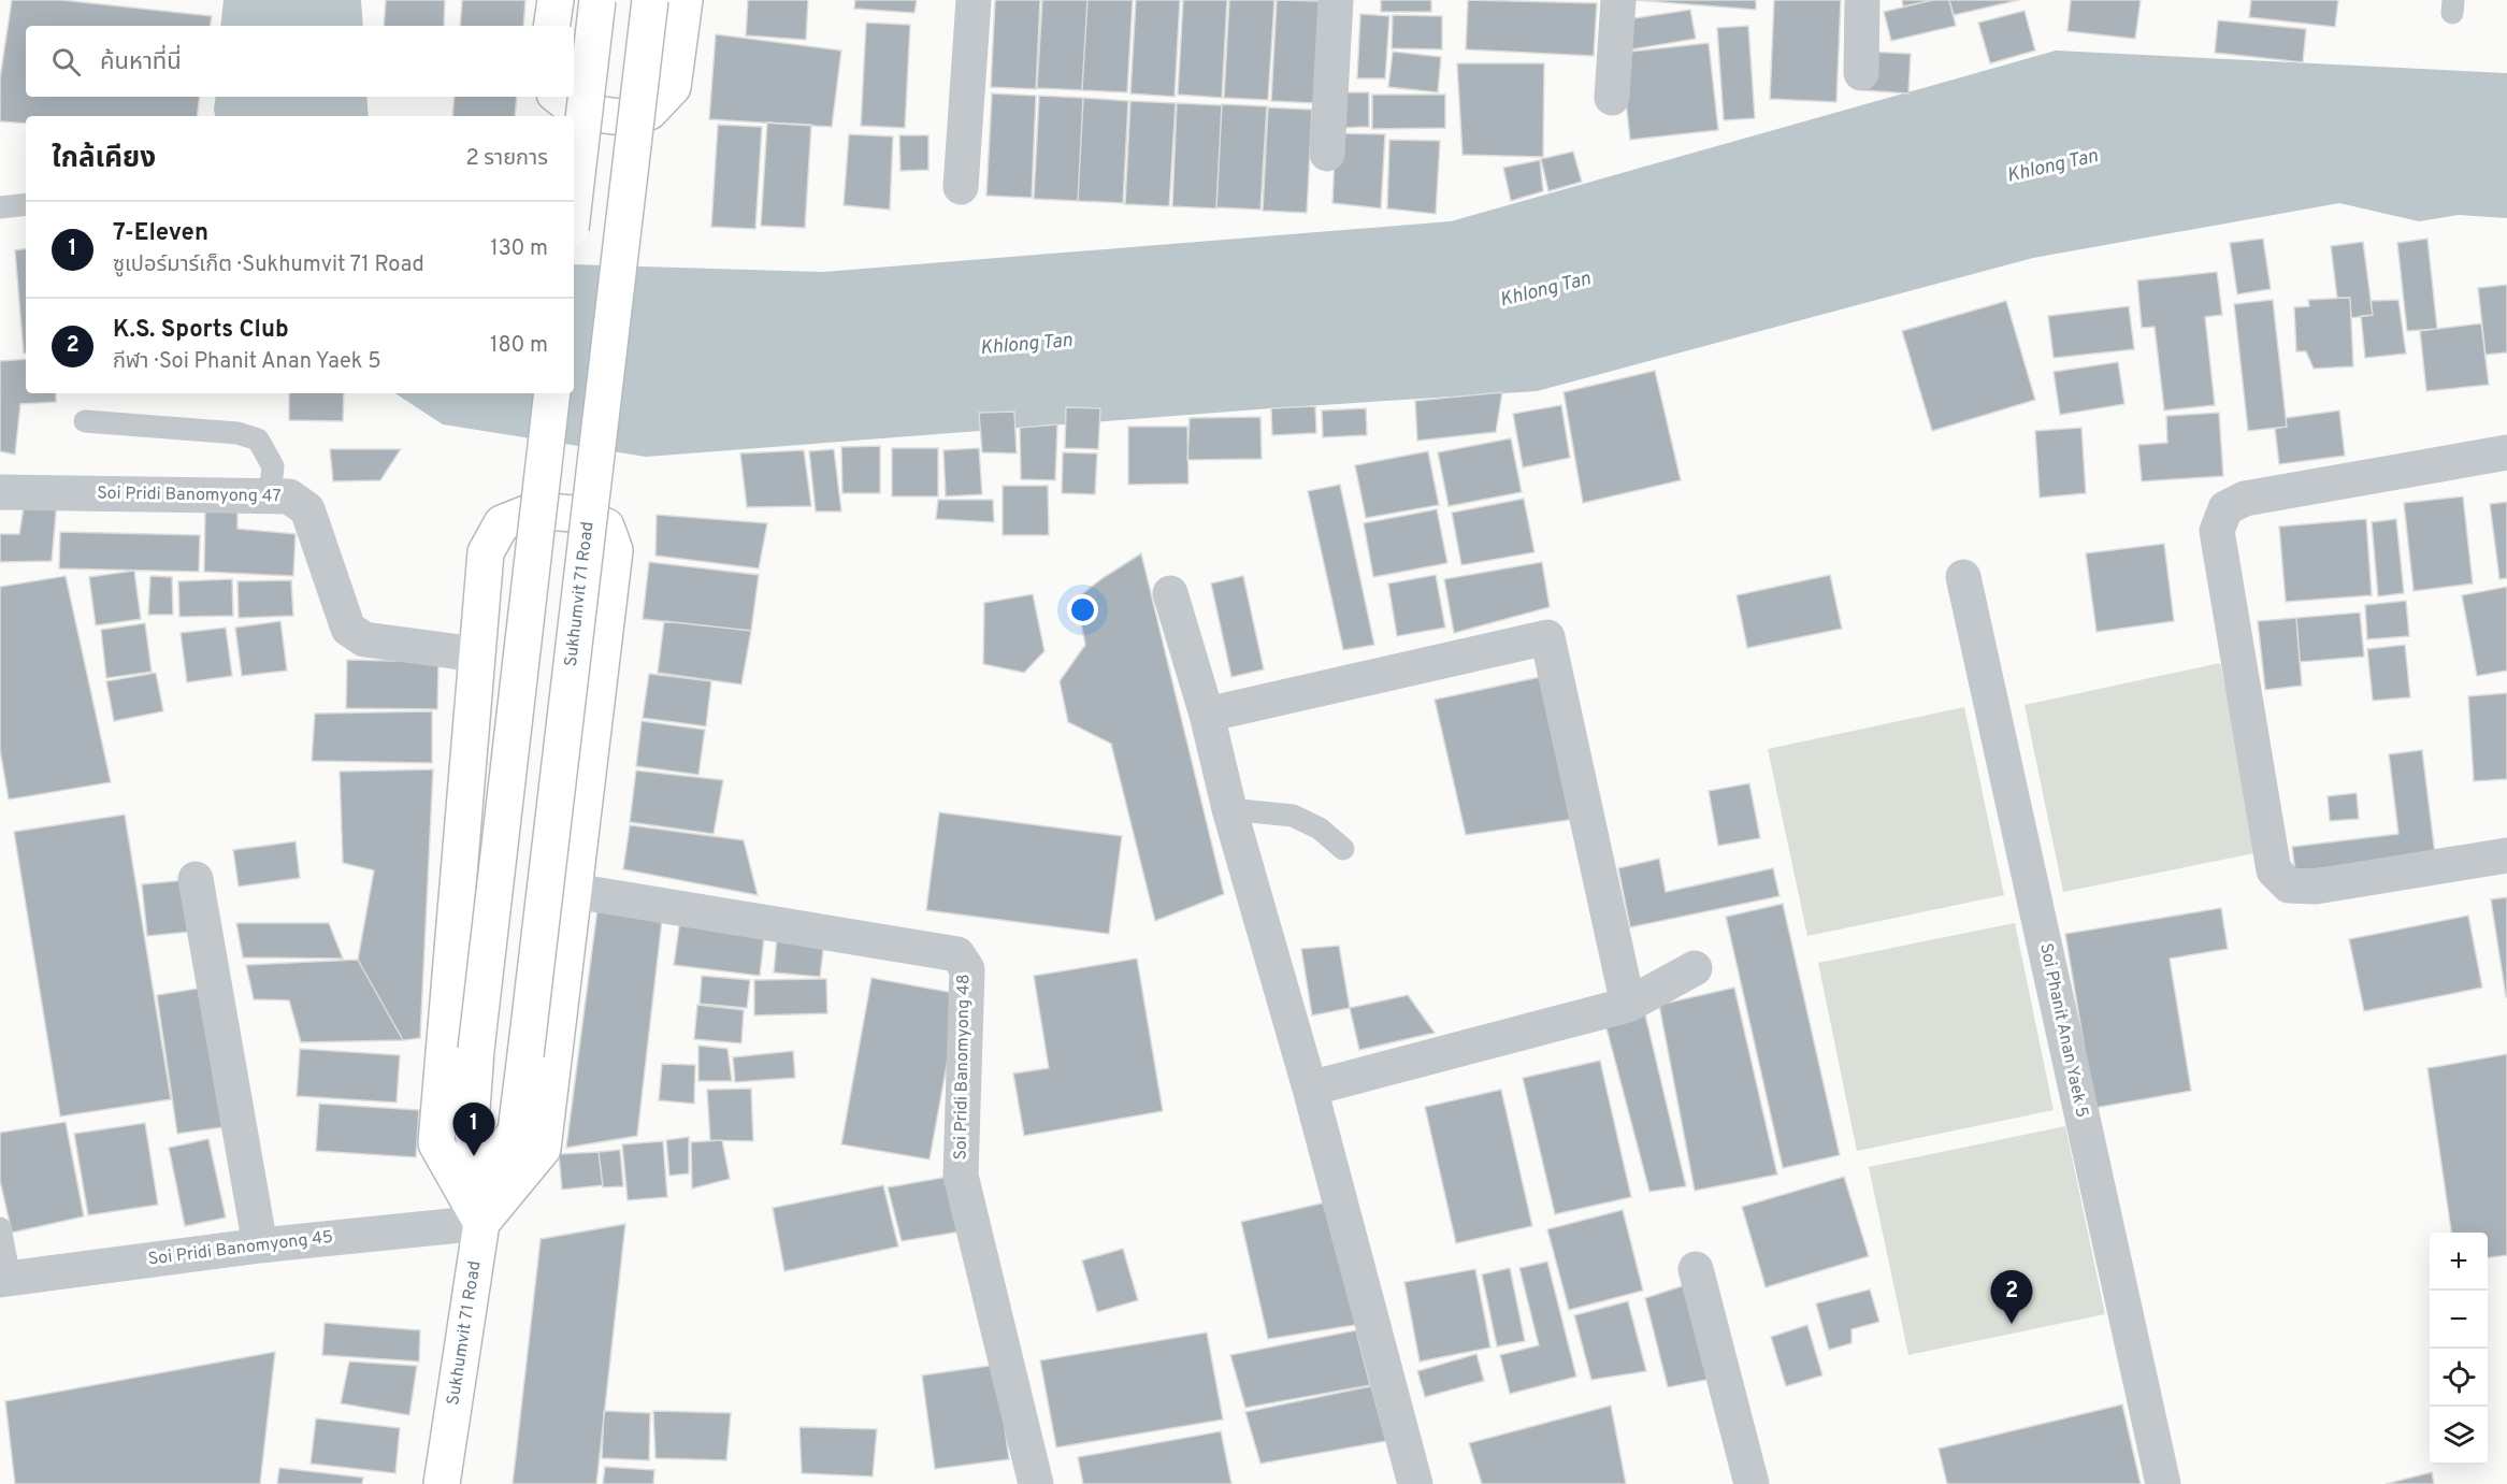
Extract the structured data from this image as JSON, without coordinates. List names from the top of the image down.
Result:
{
  "streets": {
    "main road": ["Sukhumvit 71 Road"],
    "street": [
      "Soi Pridi Banomyong 47",
      "Soi Phanit Anan Yaek 5",
      "Soi Pridi Banomyong 48",
      "Soi Pridi Banomyong 45"
    ]
  },
  "crossings": [
    ["Sukhumvit 71 Road", "Soi Pridi Banomyong 45"]
  ],
  "water": ["Khlong Tan"],
  "page": {
    "search": "ค้นหาที่นี่",
    "heading": ["ใกล้เคียง", "2 รายการ"],
    "list": [
      {
        "mark": "1",
        "name": "7-Eleven",
        "note": "ซูเปอร์มาร์เก็ต · Sukhumvit 71 Road",
        "value": "130 m"
      },
      {
        "mark": "2",
        "name": "K.S. Sports Club",
        "note": "กีฬา · Soi Phanit Anan Yaek 5",
        "value": "180 m"
      }
    ],
    "pins": ["1", "2"],
    "map_buttons": ["+", "−"]
  }
}
